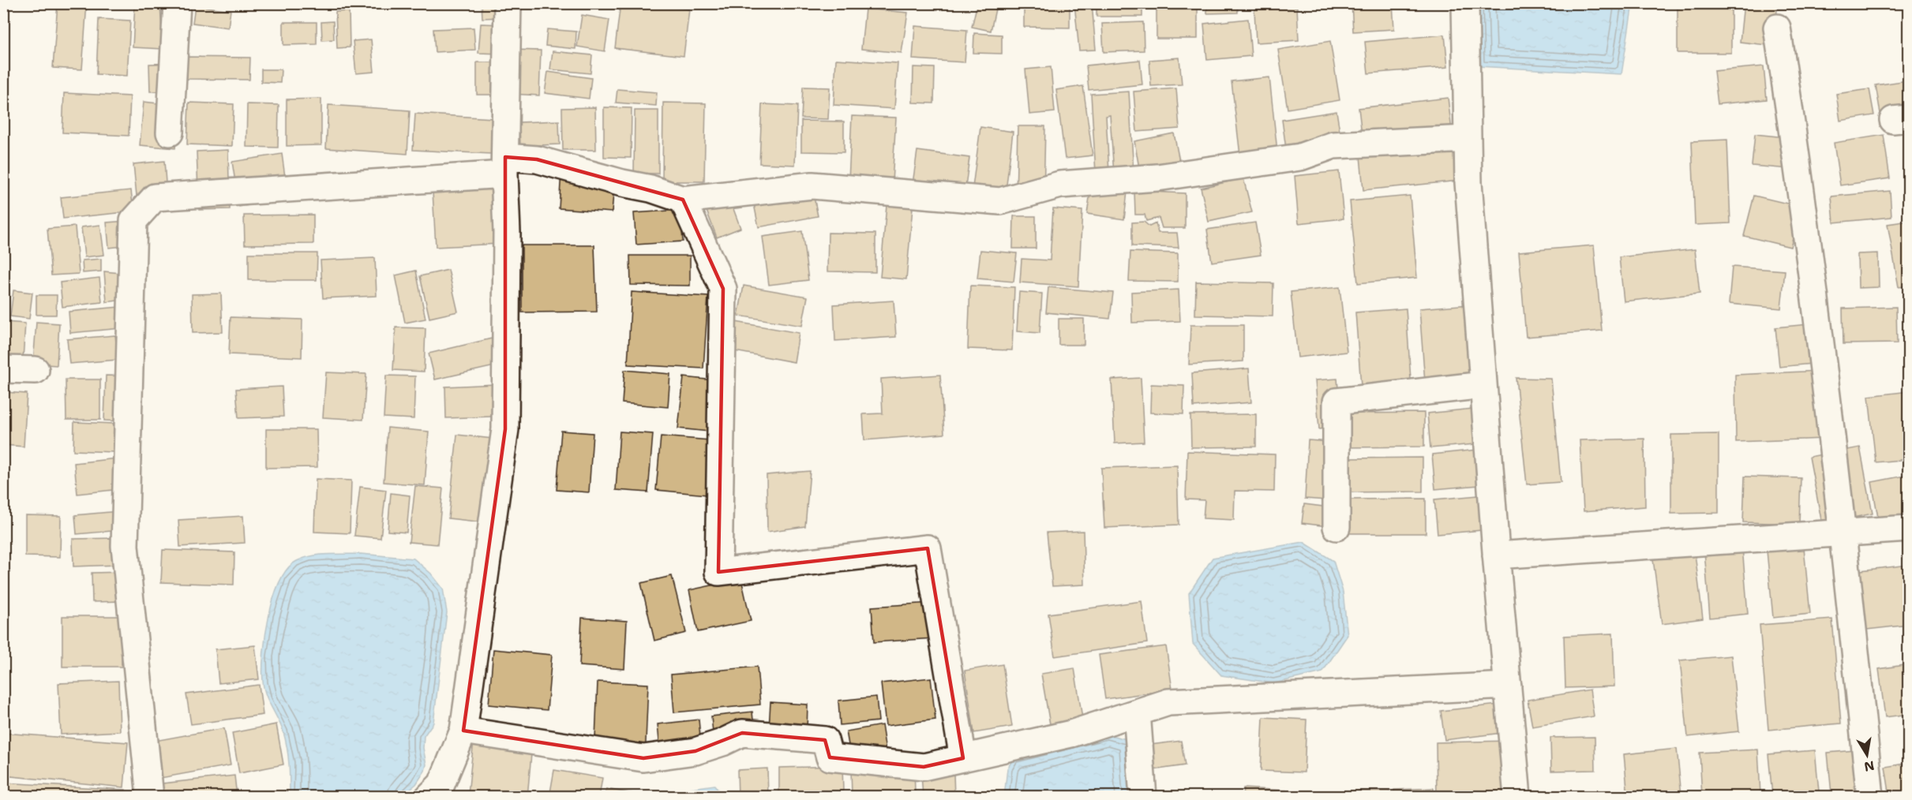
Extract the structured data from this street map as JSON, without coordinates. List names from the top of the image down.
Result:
{
  "north": "bottom"
}
